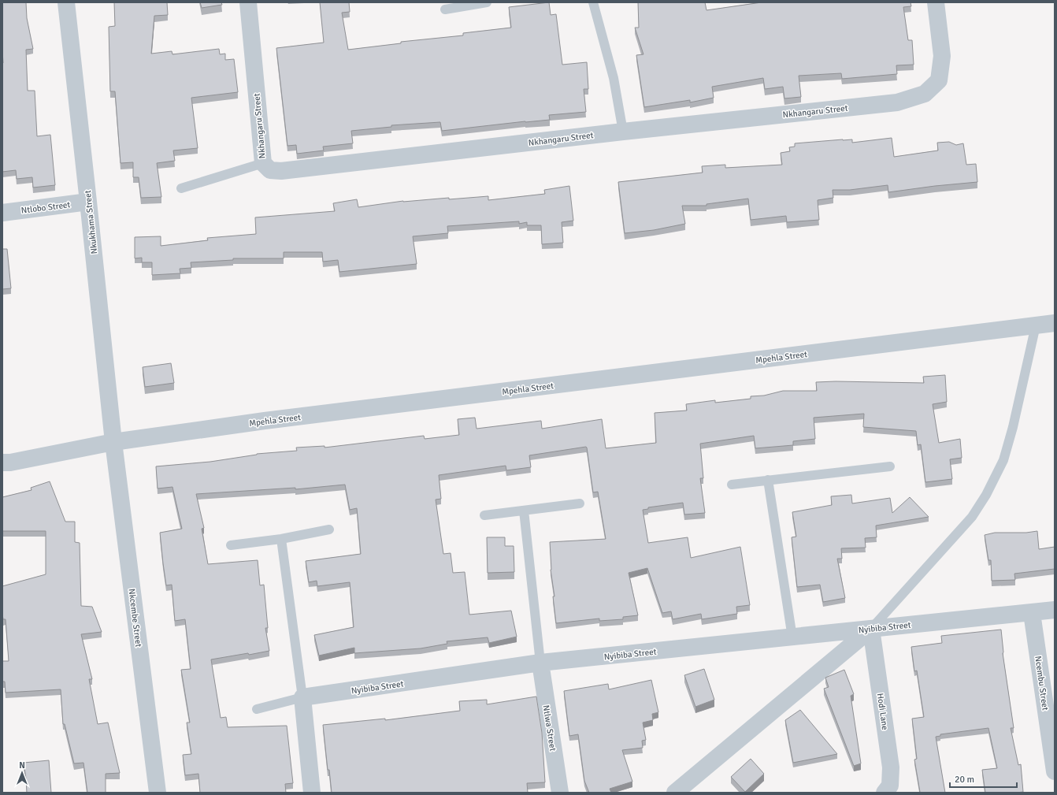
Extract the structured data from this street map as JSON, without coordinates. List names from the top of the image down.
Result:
{
  "streets": {
    "street": [
      "Nkhangaru Street",
      "Ntlobo Street",
      "Nkukhama Street",
      "Mpehla Street",
      "Nkcembe Street",
      "Nyibiba Street",
      "Ncembu Street",
      "Hodi Lane",
      "Ntlwa Street"
    ]
  },
  "crossings": [
    ["Ntlobo Street", "Nkukhama Street"],
    ["Nkukhama Street", "Mpehla Street"],
    ["Nkukhama Street", "Nkcembe Street"],
    ["Mpehla Street", "Nkcembe Street"],
    ["Nyibiba Street", "Ncembu Street"],
    ["Nyibiba Street", "Hodi Lane"],
    ["Nyibiba Street", "Ntlwa Street"]
  ],
  "scale_bar": "20 m",
  "north": "top"
}
